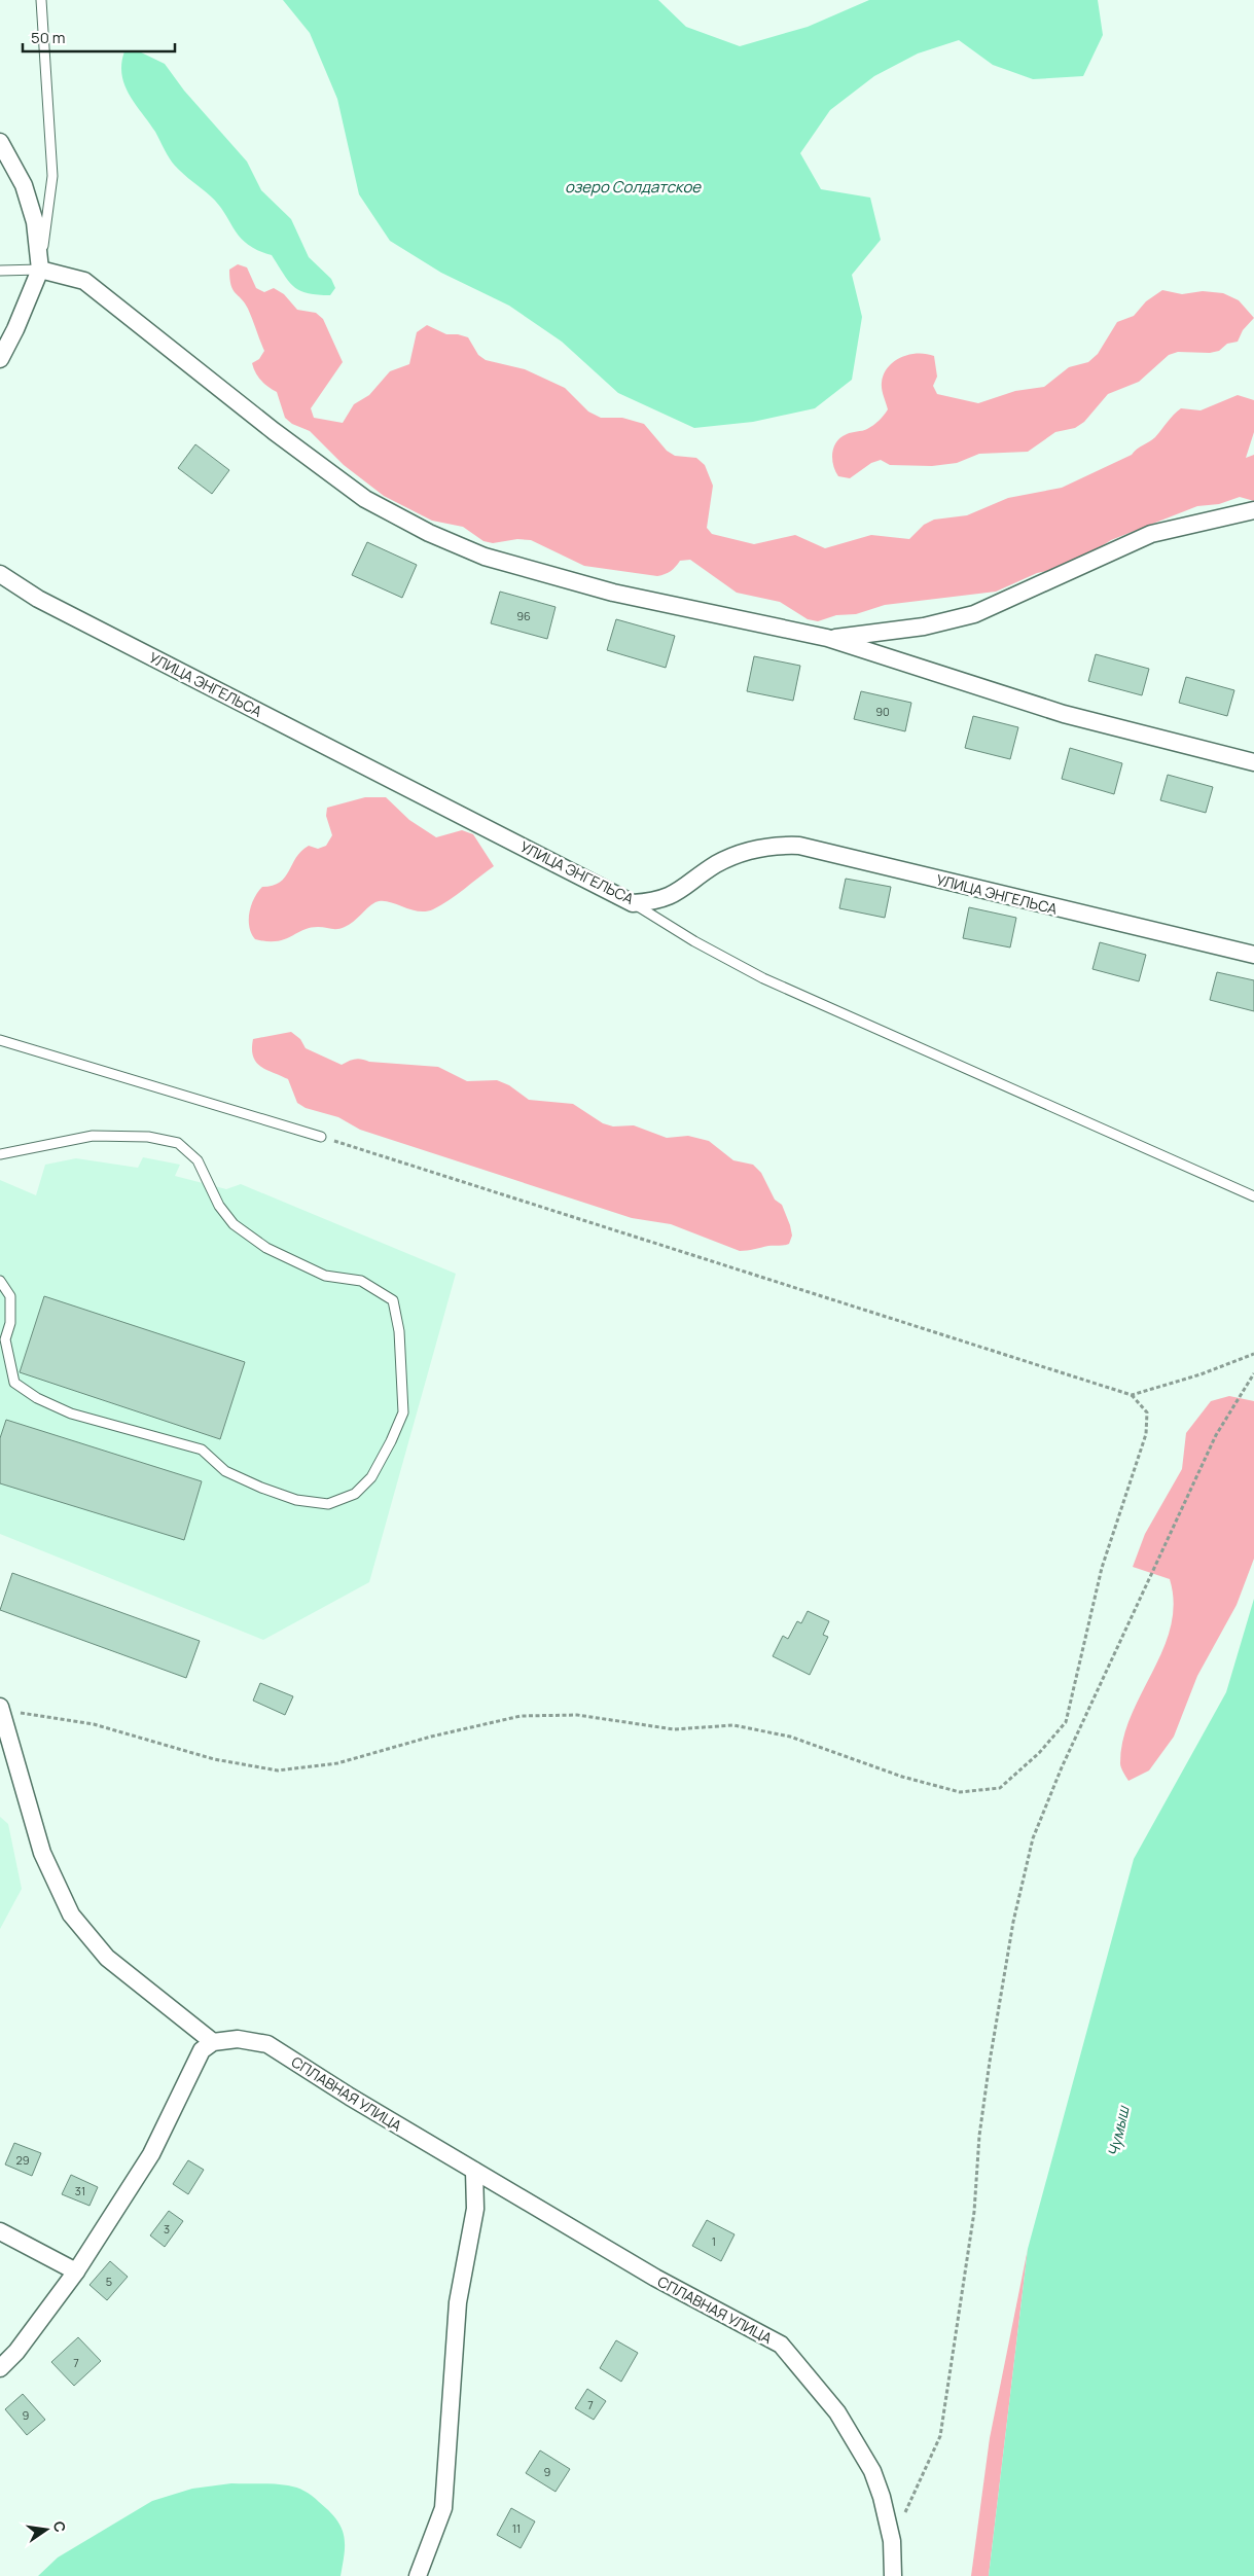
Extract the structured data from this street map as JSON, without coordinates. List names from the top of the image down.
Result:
{
  "streets": {
    "street": ["УЛИЦА ЭНГЕЛЬСА", "СПЛАВНАЯ УЛИЦА"]
  },
  "water": ["озеро Солдатское", "Чумыш"],
  "house_numbers": [
    "96",
    "90",
    "29",
    "31",
    "3",
    "1",
    "5",
    "7",
    "7",
    "9",
    "9",
    "11"
  ],
  "scale_bar": "50 m",
  "north": "right"
}
